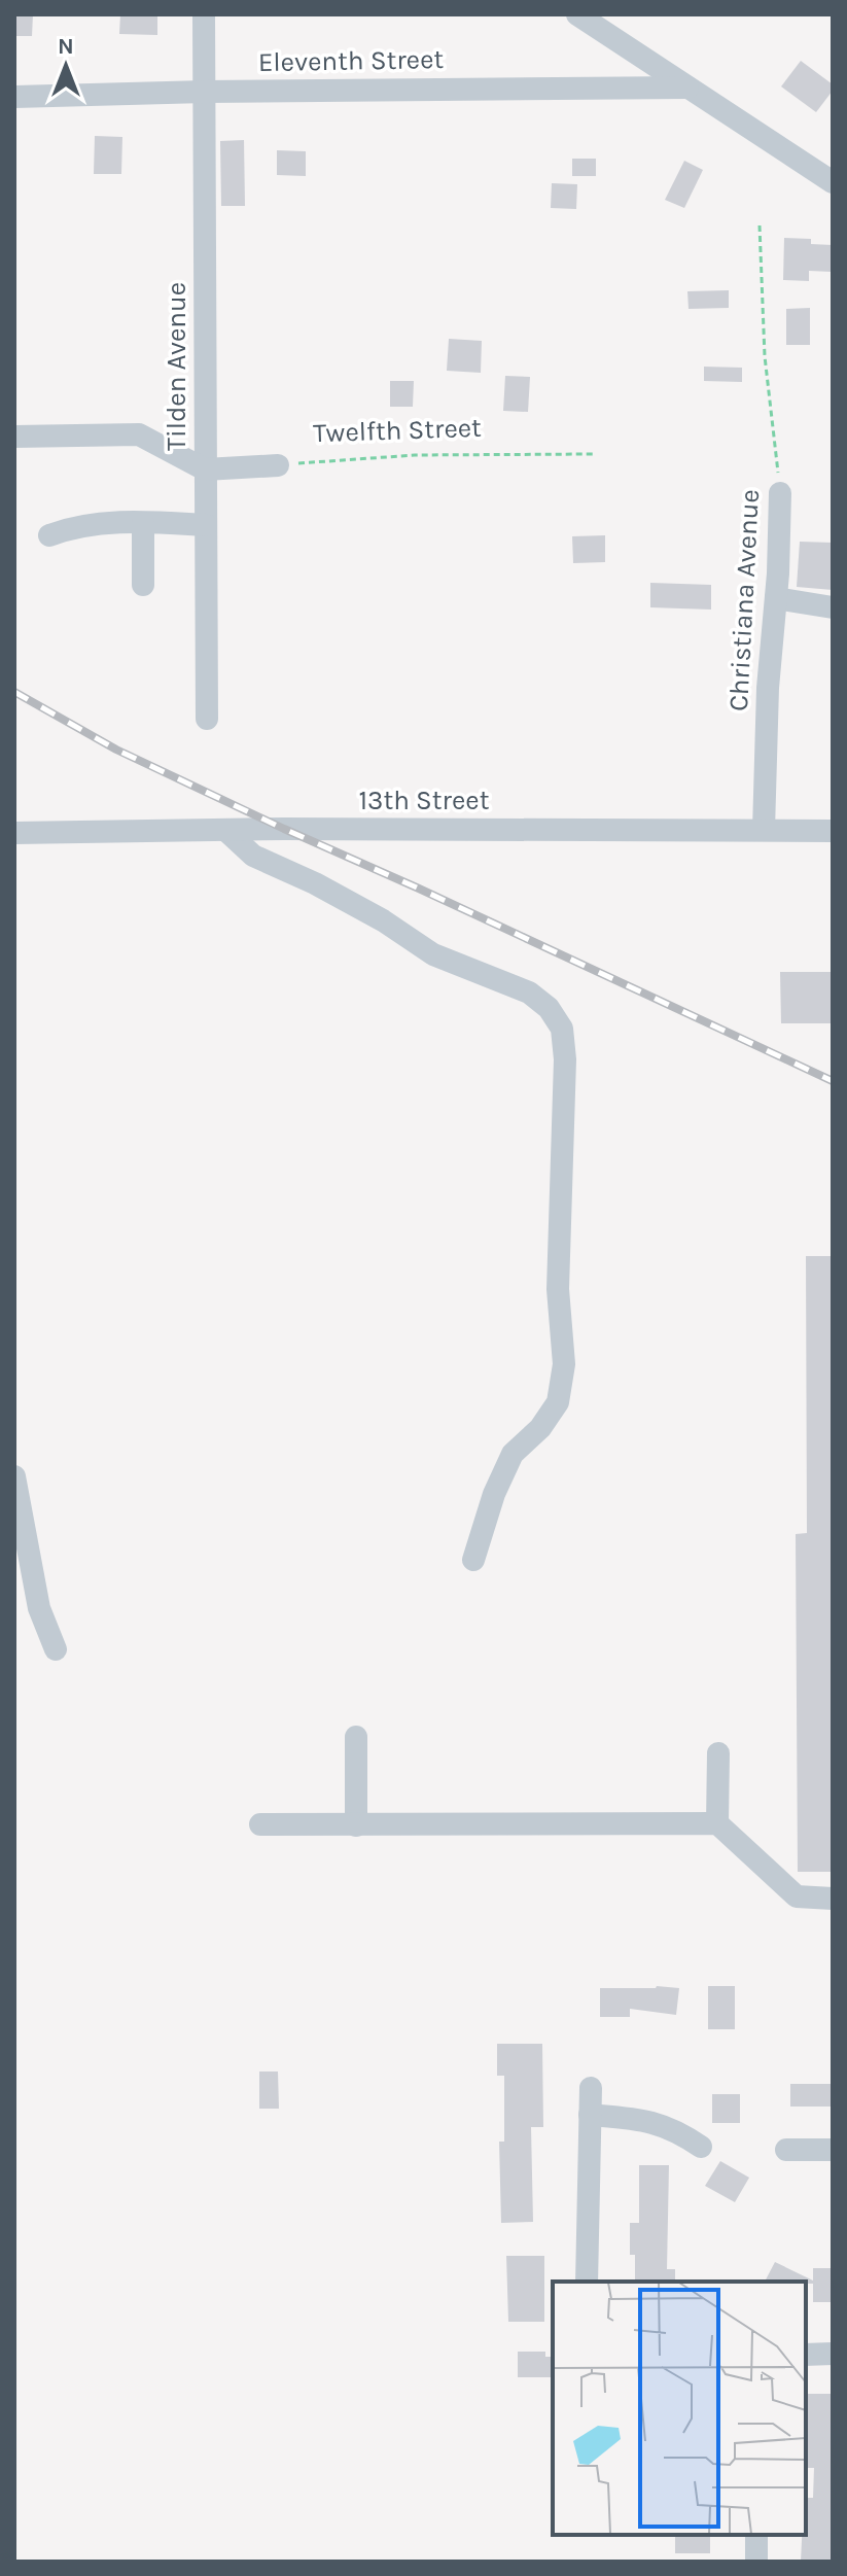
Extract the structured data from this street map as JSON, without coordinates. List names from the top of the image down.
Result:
{
  "streets": {
    "street": [
      "Eleventh Street",
      "Tilden Avenue",
      "Twelfth Street",
      "Christiana Avenue",
      "13th Street"
    ]
  },
  "crossings": [
    ["Eleventh Street", "Tilden Avenue"],
    ["Tilden Avenue", "Twelfth Street"],
    ["Christiana Avenue", "13th Street"]
  ],
  "north": "top"
}
